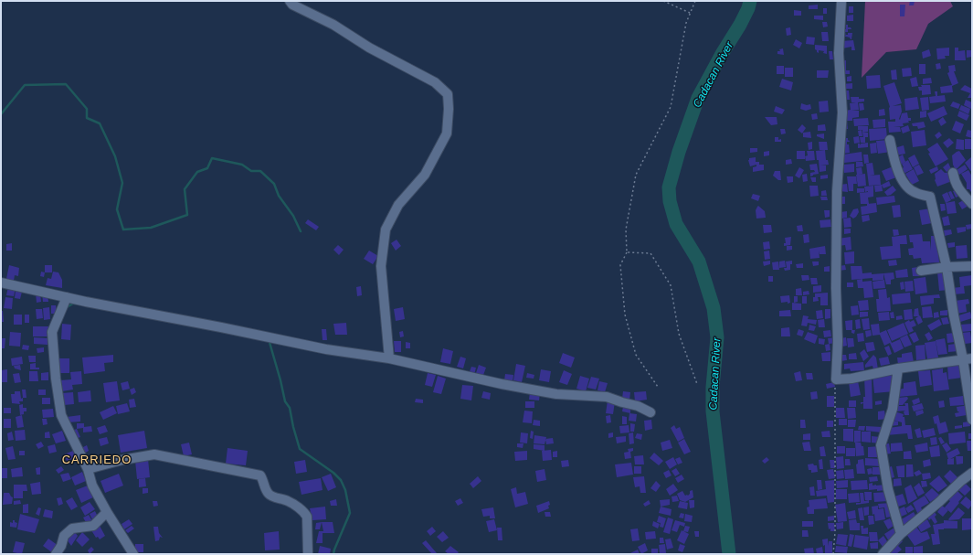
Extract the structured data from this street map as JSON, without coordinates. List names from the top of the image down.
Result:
{
  "districts": ["CARRIEDO"],
  "water": ["Cadacan River"]
}
